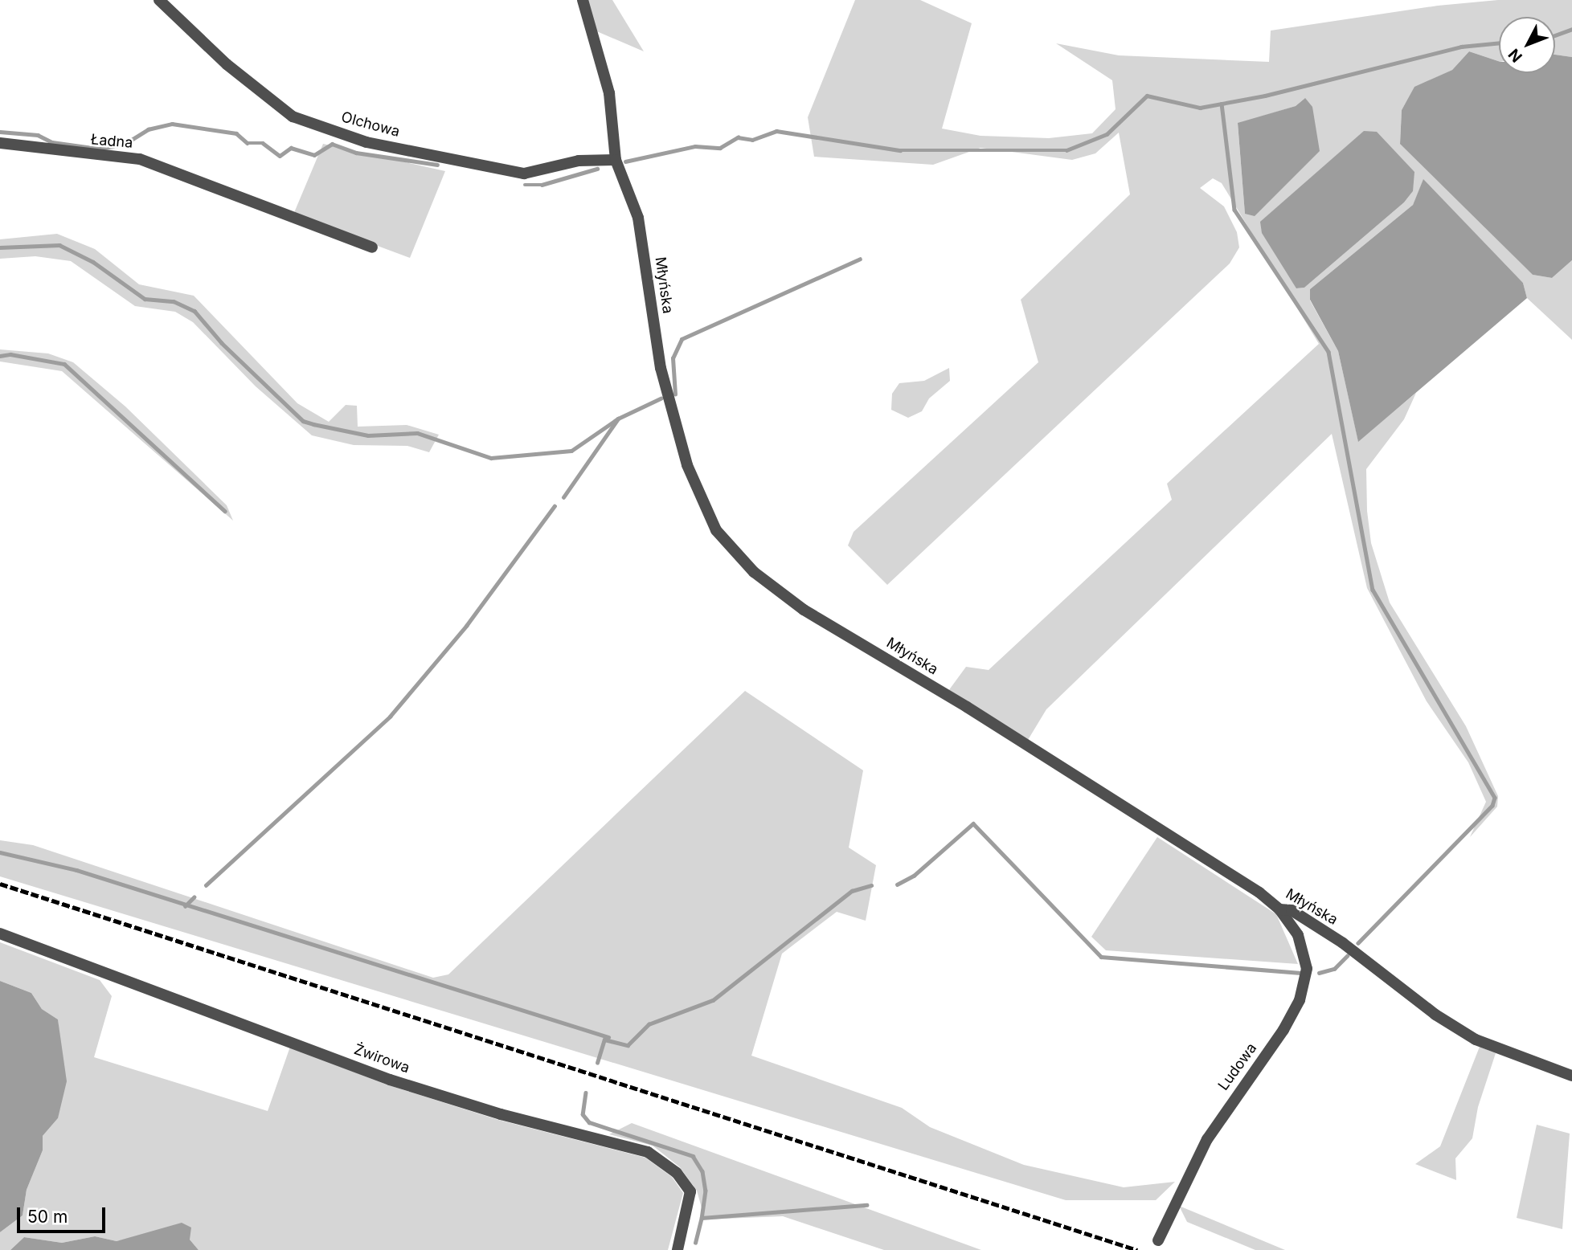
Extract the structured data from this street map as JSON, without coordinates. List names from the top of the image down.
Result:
{
  "streets": {
    "street": [
      "Olchowa",
      "Ładna",
      "Młyńska",
      "Żwirowa",
      "Ludowa"
    ]
  },
  "crossings": [
    ["Olchowa", "Młyńska"],
    ["Młyńska", "Ludowa"]
  ],
  "scale_bar": "50 m",
  "north": "bottom left"
}
